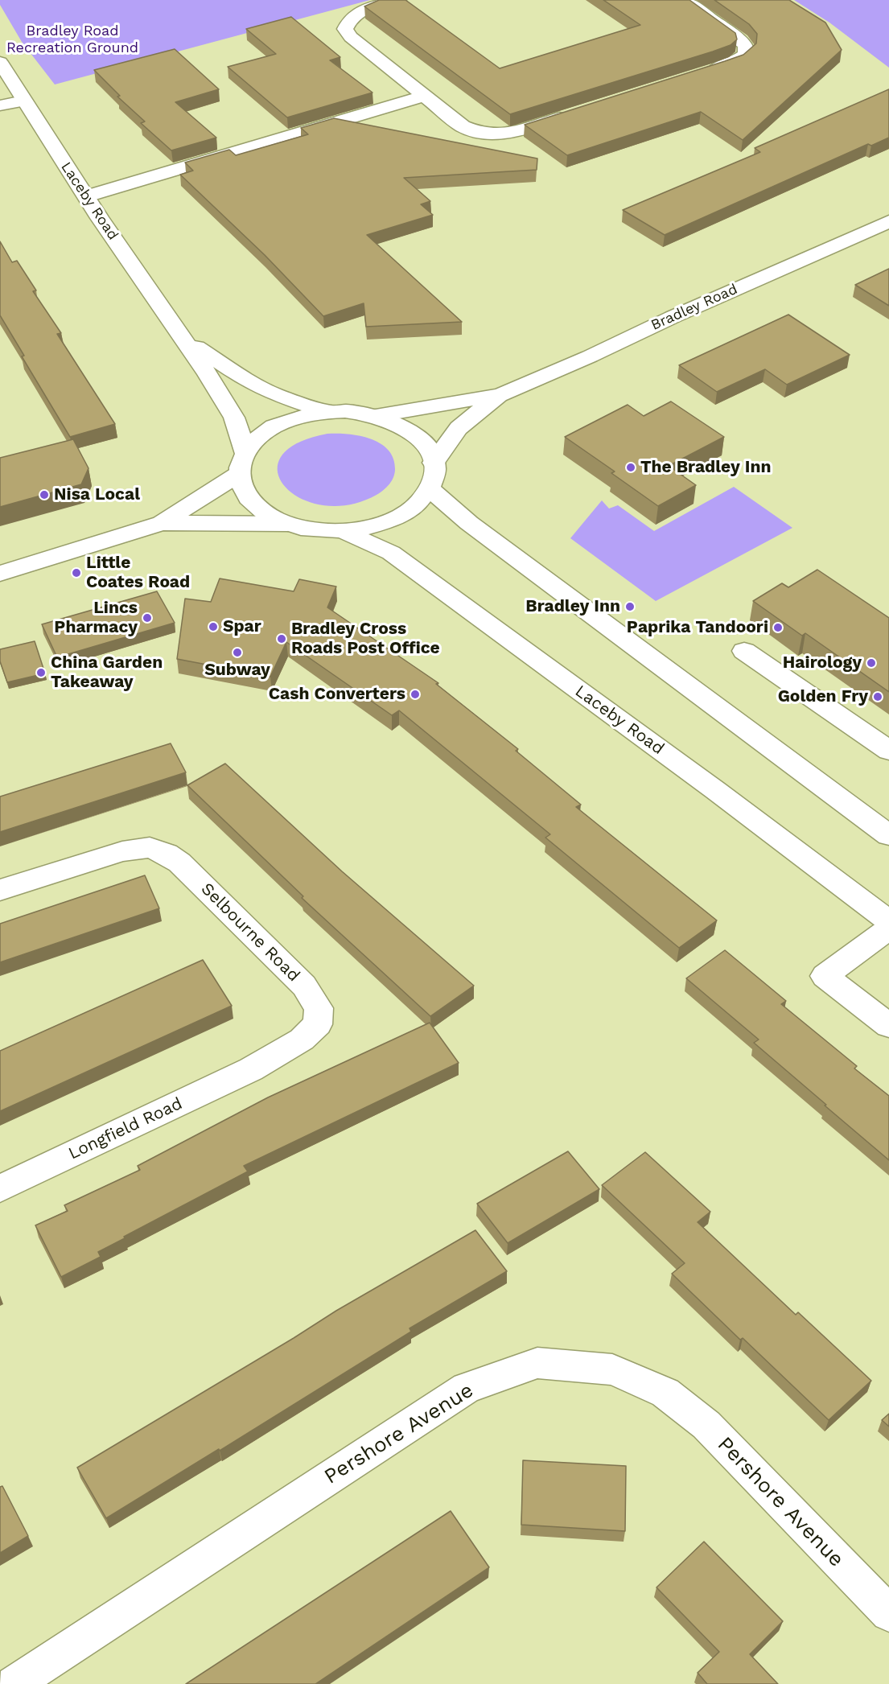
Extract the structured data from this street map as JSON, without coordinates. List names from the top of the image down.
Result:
{
  "streets": {
    "main road": [
      "Laceby Road",
      "Bradley Road",
      "Selbourne Road",
      "Longfield Road",
      "Pershore Avenue"
    ]
  },
  "crossings": [
    ["Laceby Road", "Bradley Road"],
    ["Selbourne Road", "Longfield Road"]
  ],
  "parks": ["Bradley Road Recreation Ground"],
  "places": [
    "The Bradley Inn",
    "Nisa Local",
    "Little Coates Road",
    "Bradley Inn",
    "Lincs Pharmacy",
    "Spar",
    "Paprika Tandoori",
    "Bradley Cross Roads Post Office",
    "Subway",
    "Hairology",
    "China Garden Takeaway",
    "Cash Converters",
    "Golden Fry"
  ]
}
